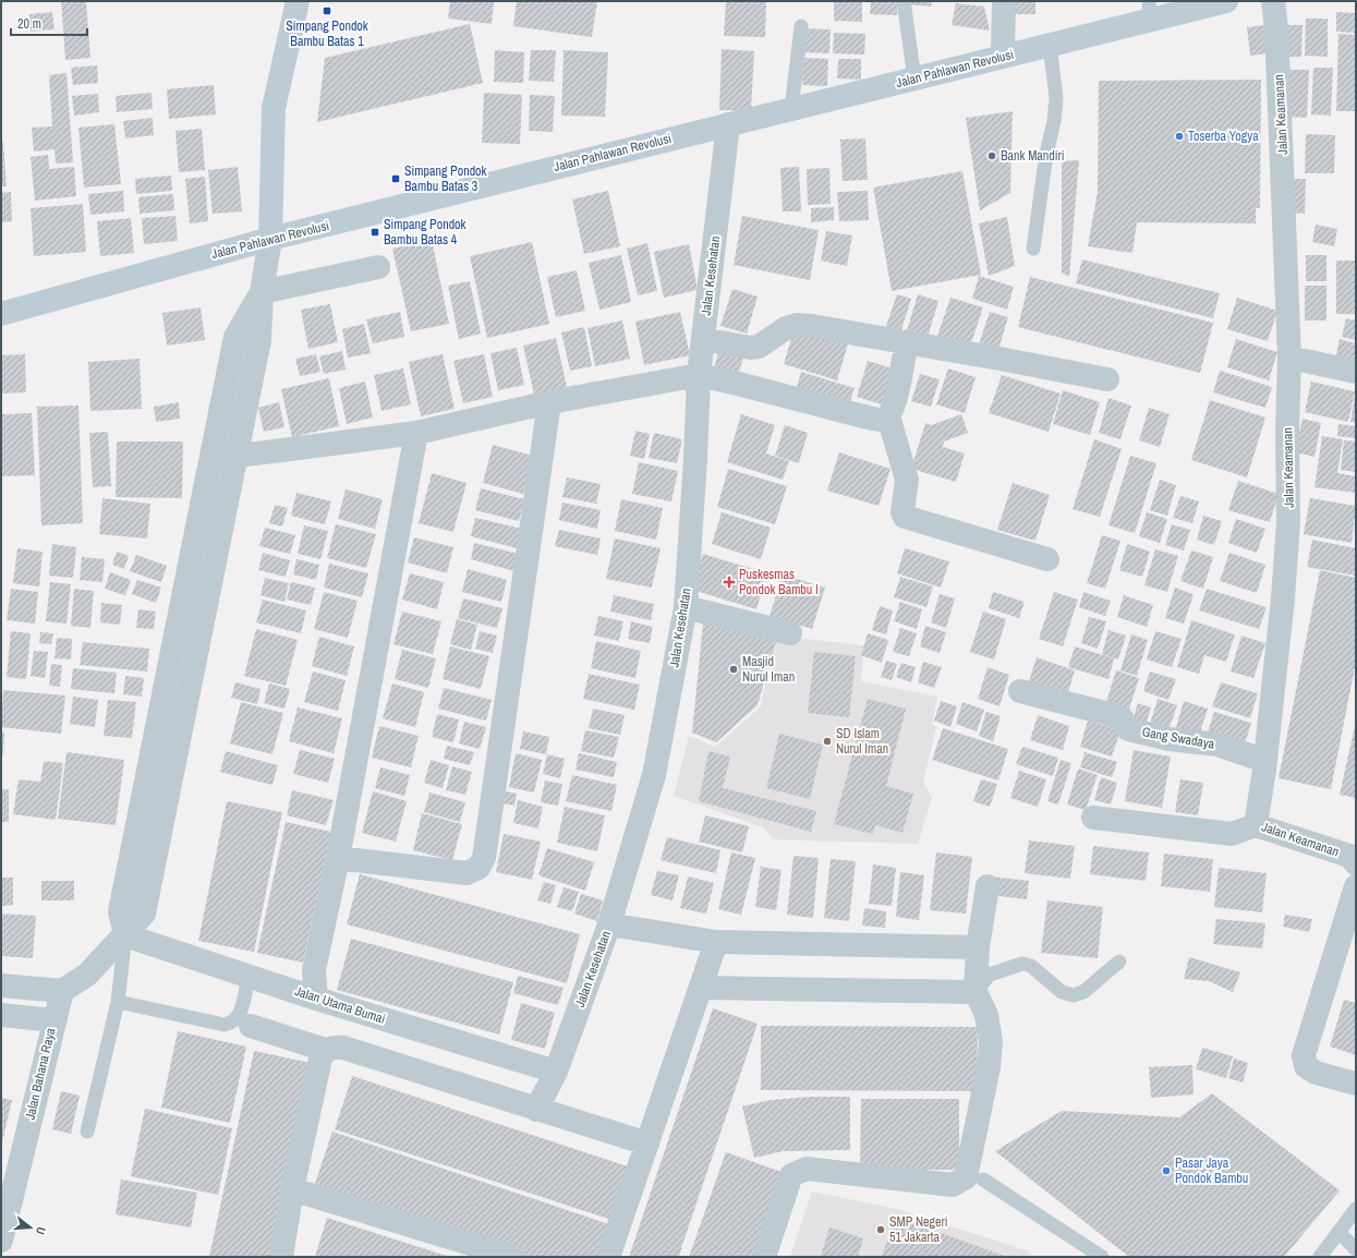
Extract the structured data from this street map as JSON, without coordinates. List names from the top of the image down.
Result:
{
  "streets": {
    "main road": ["Jalan Pahlawan Revolusi"],
    "street": [
      "Jalan Keamanan",
      "Jalan Kesehatan",
      "Gang Swadaya",
      "Jalan Utama Bumai",
      "Jalan Bahana Raya"
    ]
  },
  "crossings": [
    ["Jalan Pahlawan Revolusi", "Jalan Kesehatan"],
    ["Jalan Keamanan", "Gang Swadaya"],
    ["Jalan Kesehatan", "Jalan Utama Bumai"]
  ],
  "places": {
    "transit": ["Simpang Pondok Bambu Batas 1", "Simpang Pondok Bambu Batas 3", "Simpang Pondok Bambu Batas 4"],
    "other": [
      "Toserba Yogya",
      "Bank Mandiri",
      "Masjid Nurul Iman",
      "SD Islam Nurul Iman",
      "Pasar Jaya Pondok Bambu",
      "SMP Negeri 51 Jakarta"
    ],
    "health": ["Puskesmas Pondok Bambu I"]
  },
  "scale_bar": "20 m",
  "north": "right"
}
